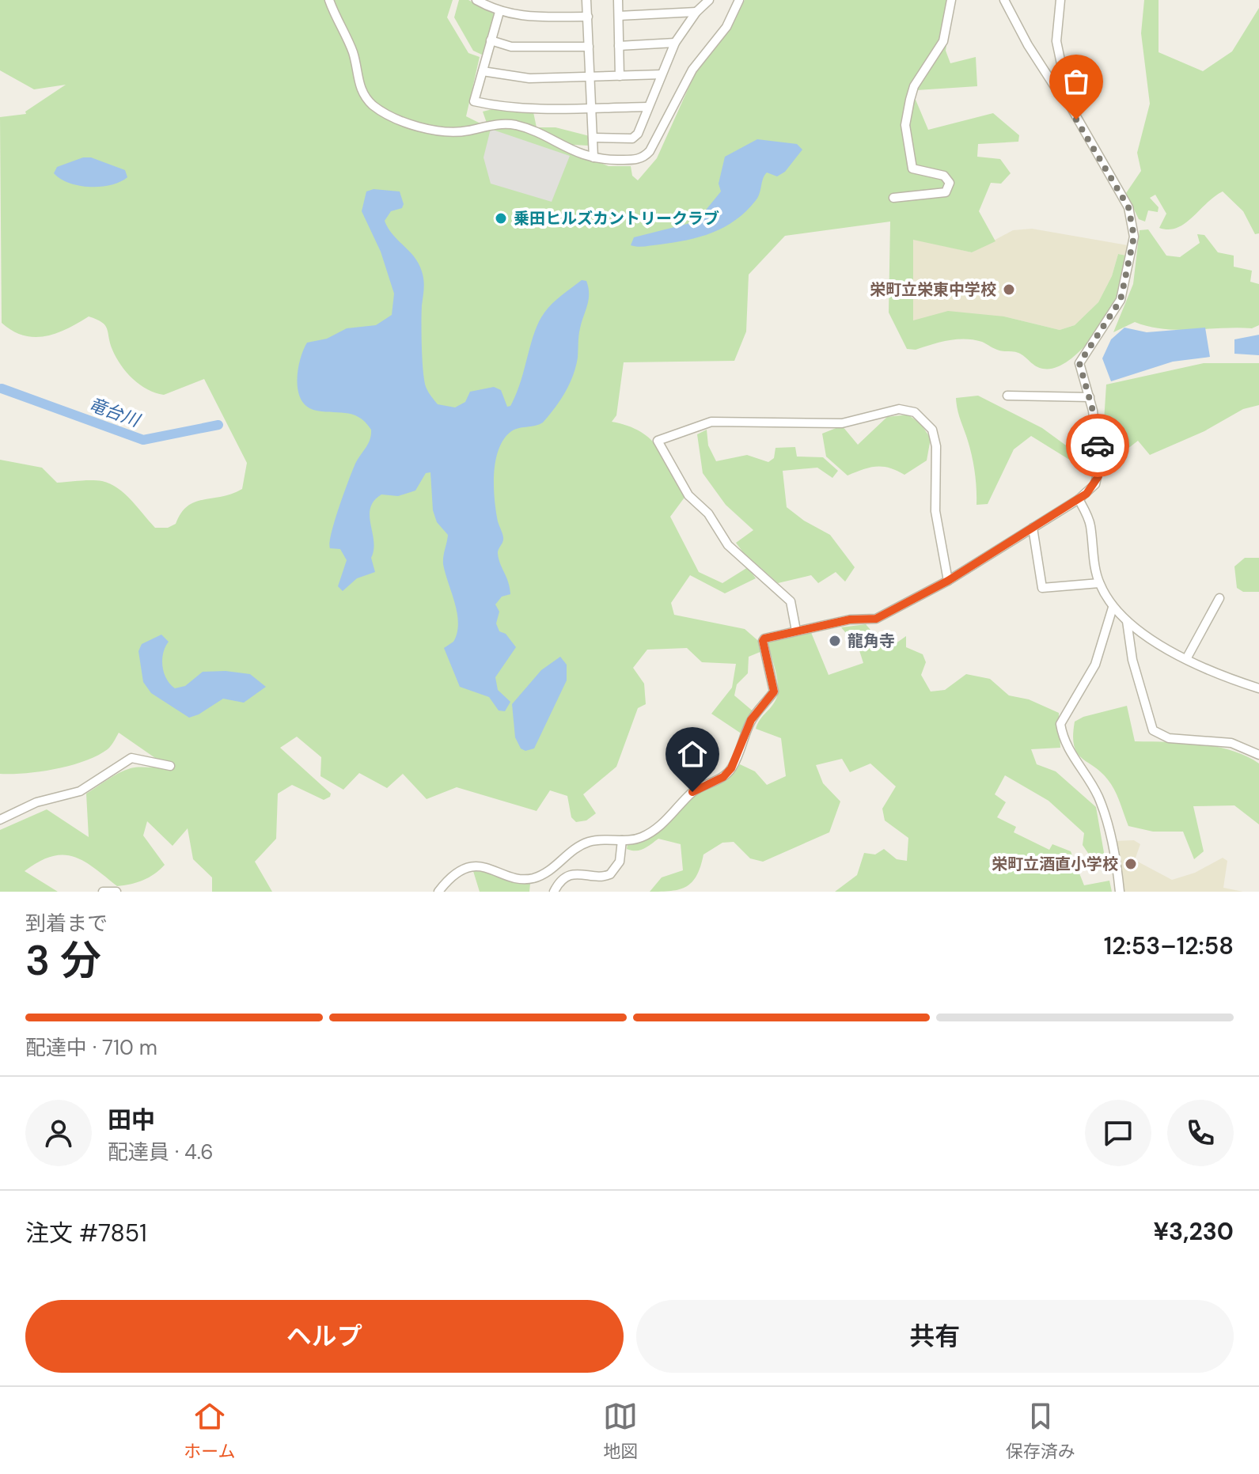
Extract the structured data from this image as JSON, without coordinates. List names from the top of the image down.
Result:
{
  "water": ["竜台川"],
  "places": [
    "乗田ヒルズカントリークラブ",
    "栄町立栄東中学校",
    "龍角寺",
    "栄町立酒直小学校"
  ],
  "page": {
    "heading": ["3 分", "到着まで", "12:53–12:58"],
    "panel": [
      "田中",
      "配達員 · 4.6",
      "注文 #7851",
      "¥3,230"
    ],
    "bar": "配達中 · 710 m",
    "buttons": ["ヘルプ", "共有"],
    "tabs": ["ホーム", "地図", "保存済み"]
  }
}
